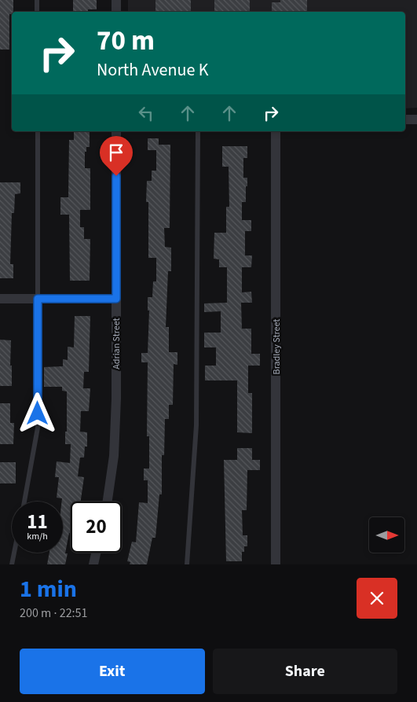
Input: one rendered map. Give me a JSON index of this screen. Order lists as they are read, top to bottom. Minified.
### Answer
{"streets":{"street":["Adrian Street","Bradley Street"]},"north":"right","page":{"turn":["70 m","North Avenue K"],"speed":"11 km/h","limit":"20","heading":["1 min","200 m · 22:51"],"buttons":["Exit","Share"]}}
